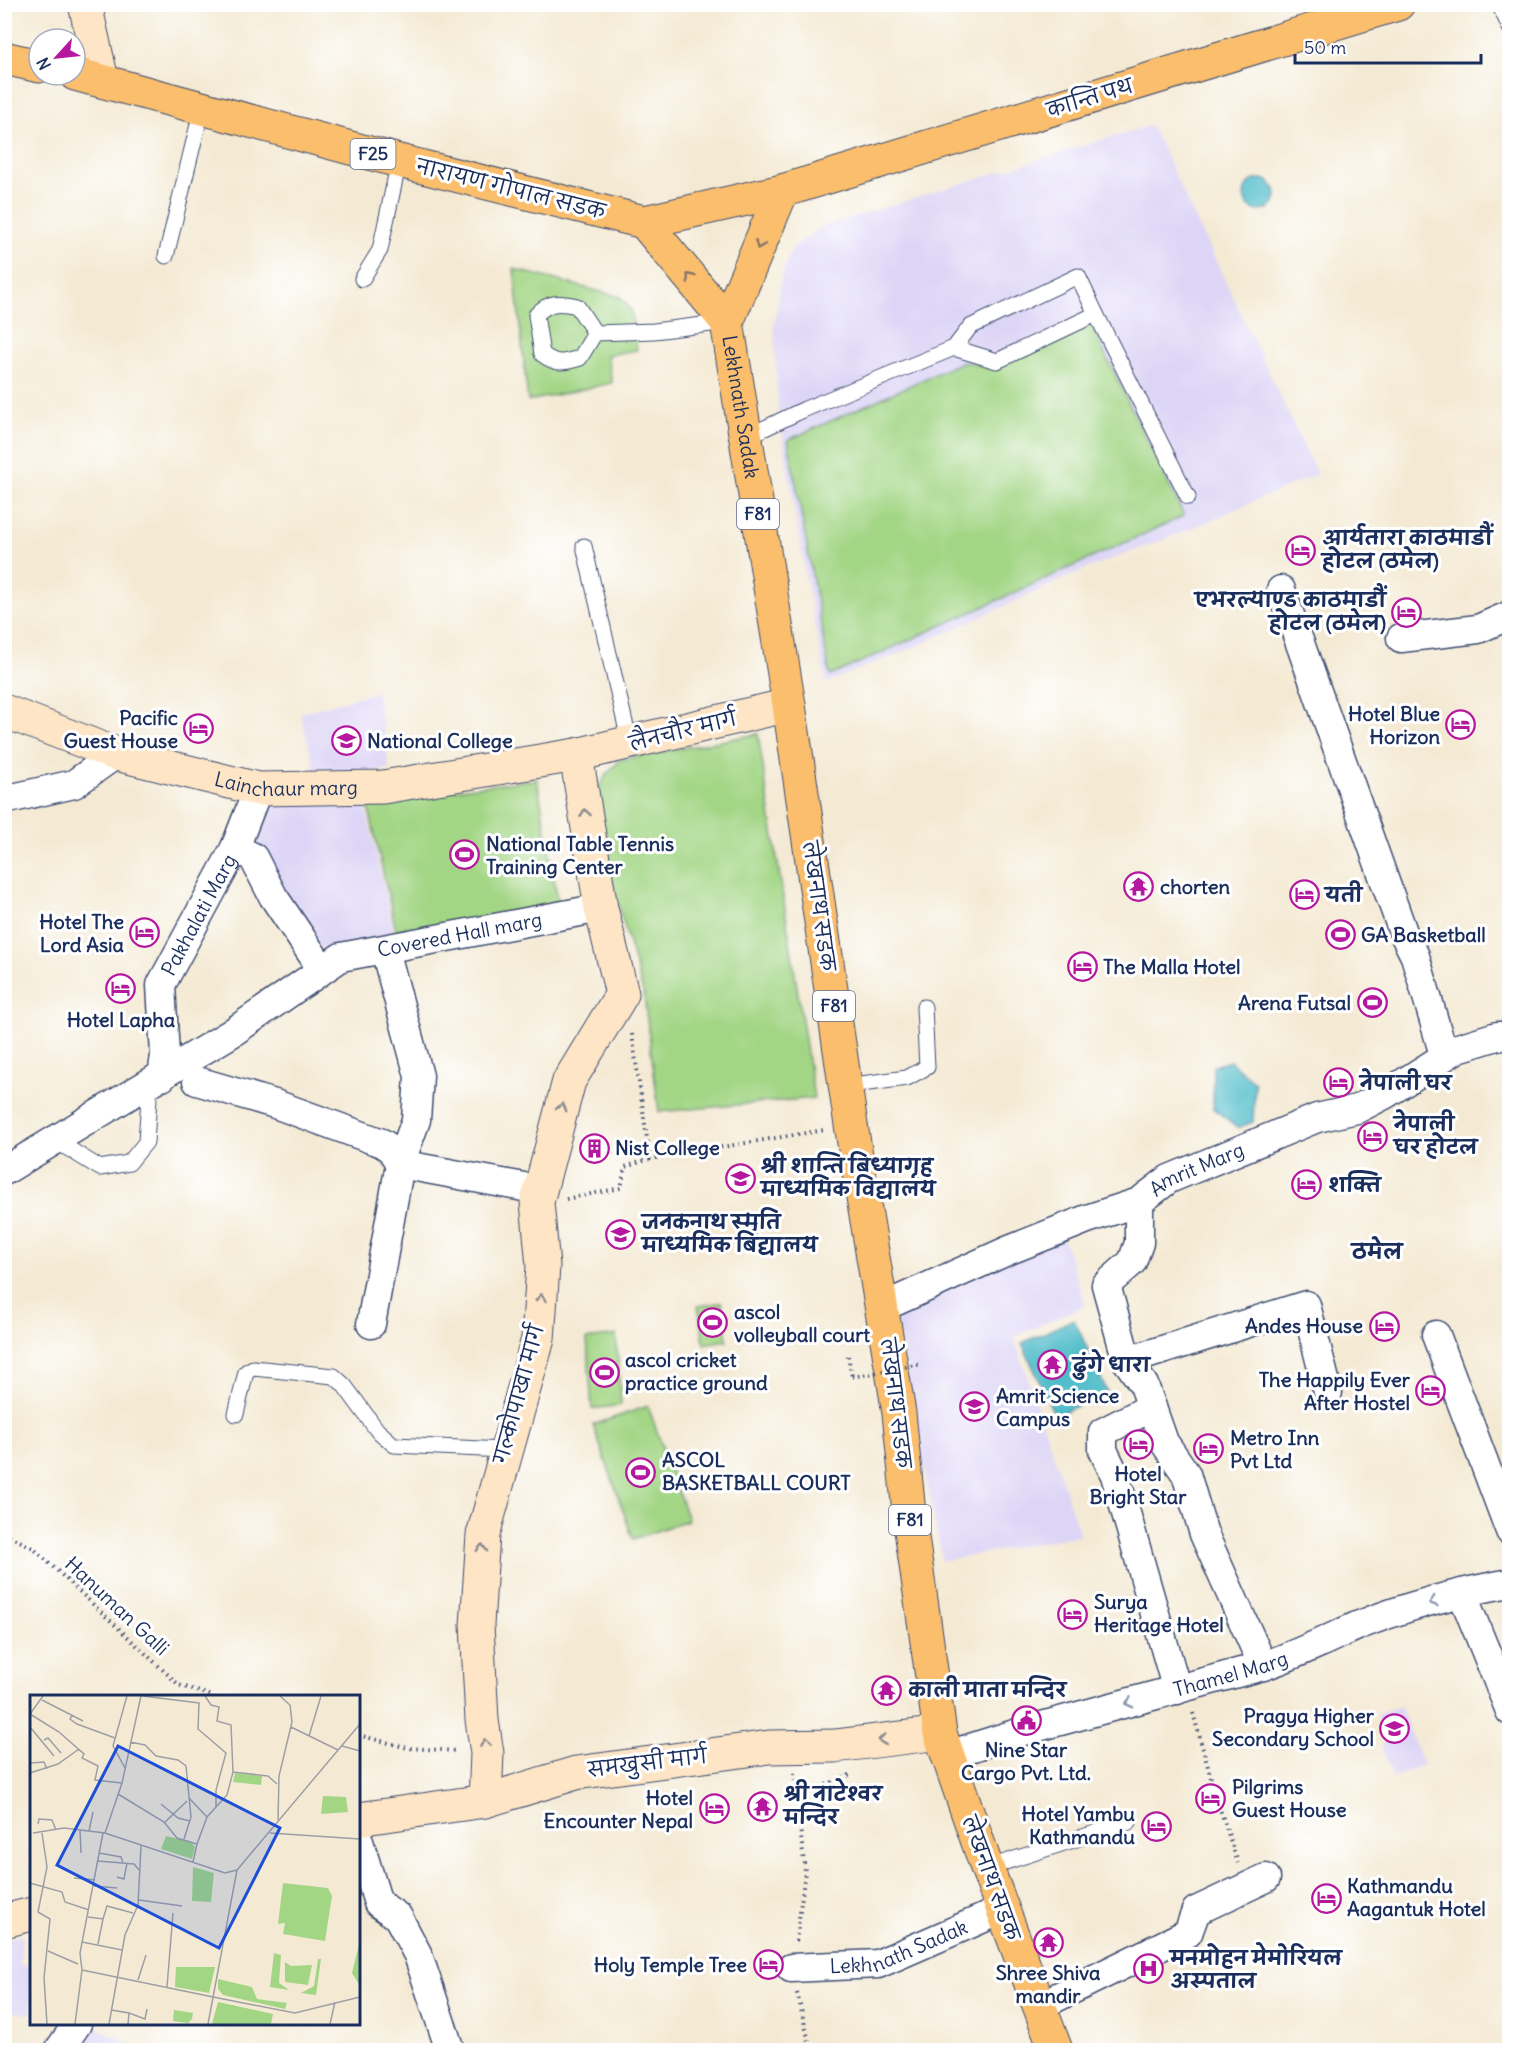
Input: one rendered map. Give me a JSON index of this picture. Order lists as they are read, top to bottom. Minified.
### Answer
{"streets":{"main road":["कान्ति पथ","F25","नारायण गोपाल सडक","Lekhnath Sadak","F81","लैनचौर मार्ग","Lainchaur marg","लेखनाथ सडक","गल्कोपाखा मार्ग","समखुसी मार्ग"],"street":["Pakhalati Marg","Covered Hall marg","Amrit Marg","Thamel Marg"],"path":["Hanuman Galli"]},"crossings":[["कान्ति पथ","नारायण गोपाल सडक"],["नारायण गोपाल सडक","F81"],["Lekhnath Sadak","F81"],["Lekhnath Sadak","लैनचौर मार्ग"],["Lekhnath Sadak","लेखनाथ सडक"],["लैनचौर मार्ग","Lainchaur marg"],["लैनचौर मार्ग","लेखनाथ सडक"],["Lainchaur marg","Pakhalati Marg"],["लेखनाथ सडक","Amrit Marg"],["लेखनाथ सडक","Thamel Marg"],["लेखनाथ सडक","समखुसी मार्ग"],["Pakhalati Marg","Covered Hall marg"],["गल्कोपाखा मार्ग","समखुसी मार्ग"],["Thamel Marg","समखुसी मार्ग"]],"one_way":["गल्कोपाखा मार्ग","समखुसी मार्ग"],"districts":["ठमेल"],"places":{"hotel":["आर्यतारा काठमाडौं होटल (ठमेल)","एभरल्याण्ड काठमाडौं होटल (ठमेल)","Hotel Blue Horizon","Pacific Guest House","यती","Hotel The Lord Asia","The Malla Hotel","Hotel Lapha","नेपाली घर","नेपाली घर होटल","शक्ति","Andes House","The Happily Ever After Hostel","Hotel Bright Star","Metro Inn Pvt Ltd","Surya Heritage Hotel","Pilgrims Guest House","Hotel Encounter Nepal","Hotel Yambu Kathmandu","Kathmandu Aagantuk Hotel","Holy Temple Tree"],"school or university":["National College","श्री शान्ति बिध्यागृह माध्यमिक विद्यालय","जनकनाथ स्मृति माध्यमिक बिद्यालय","Amrit Science Campus","Pragya Higher Secondary School"],"sports":["National Table Tennis Training Center","GA Basketball","Arena Futsal","ascol volleyball court","ascol cricket practice ground","ASCOL BASKETBALL COURT"],"temple":["chorten","ढुंगे धारा","काली माता मन्दिर","श्री नाटेश्वर मन्दिर","Shree Shiva mandir"],"building":["Nist College"],"public building":["Nine Star Cargo Pvt. Ltd."],"hospital":["मनमोहन मेमोरियल अस्पताल"]},"scale_bar":"50 m","north":"bottom left"}
